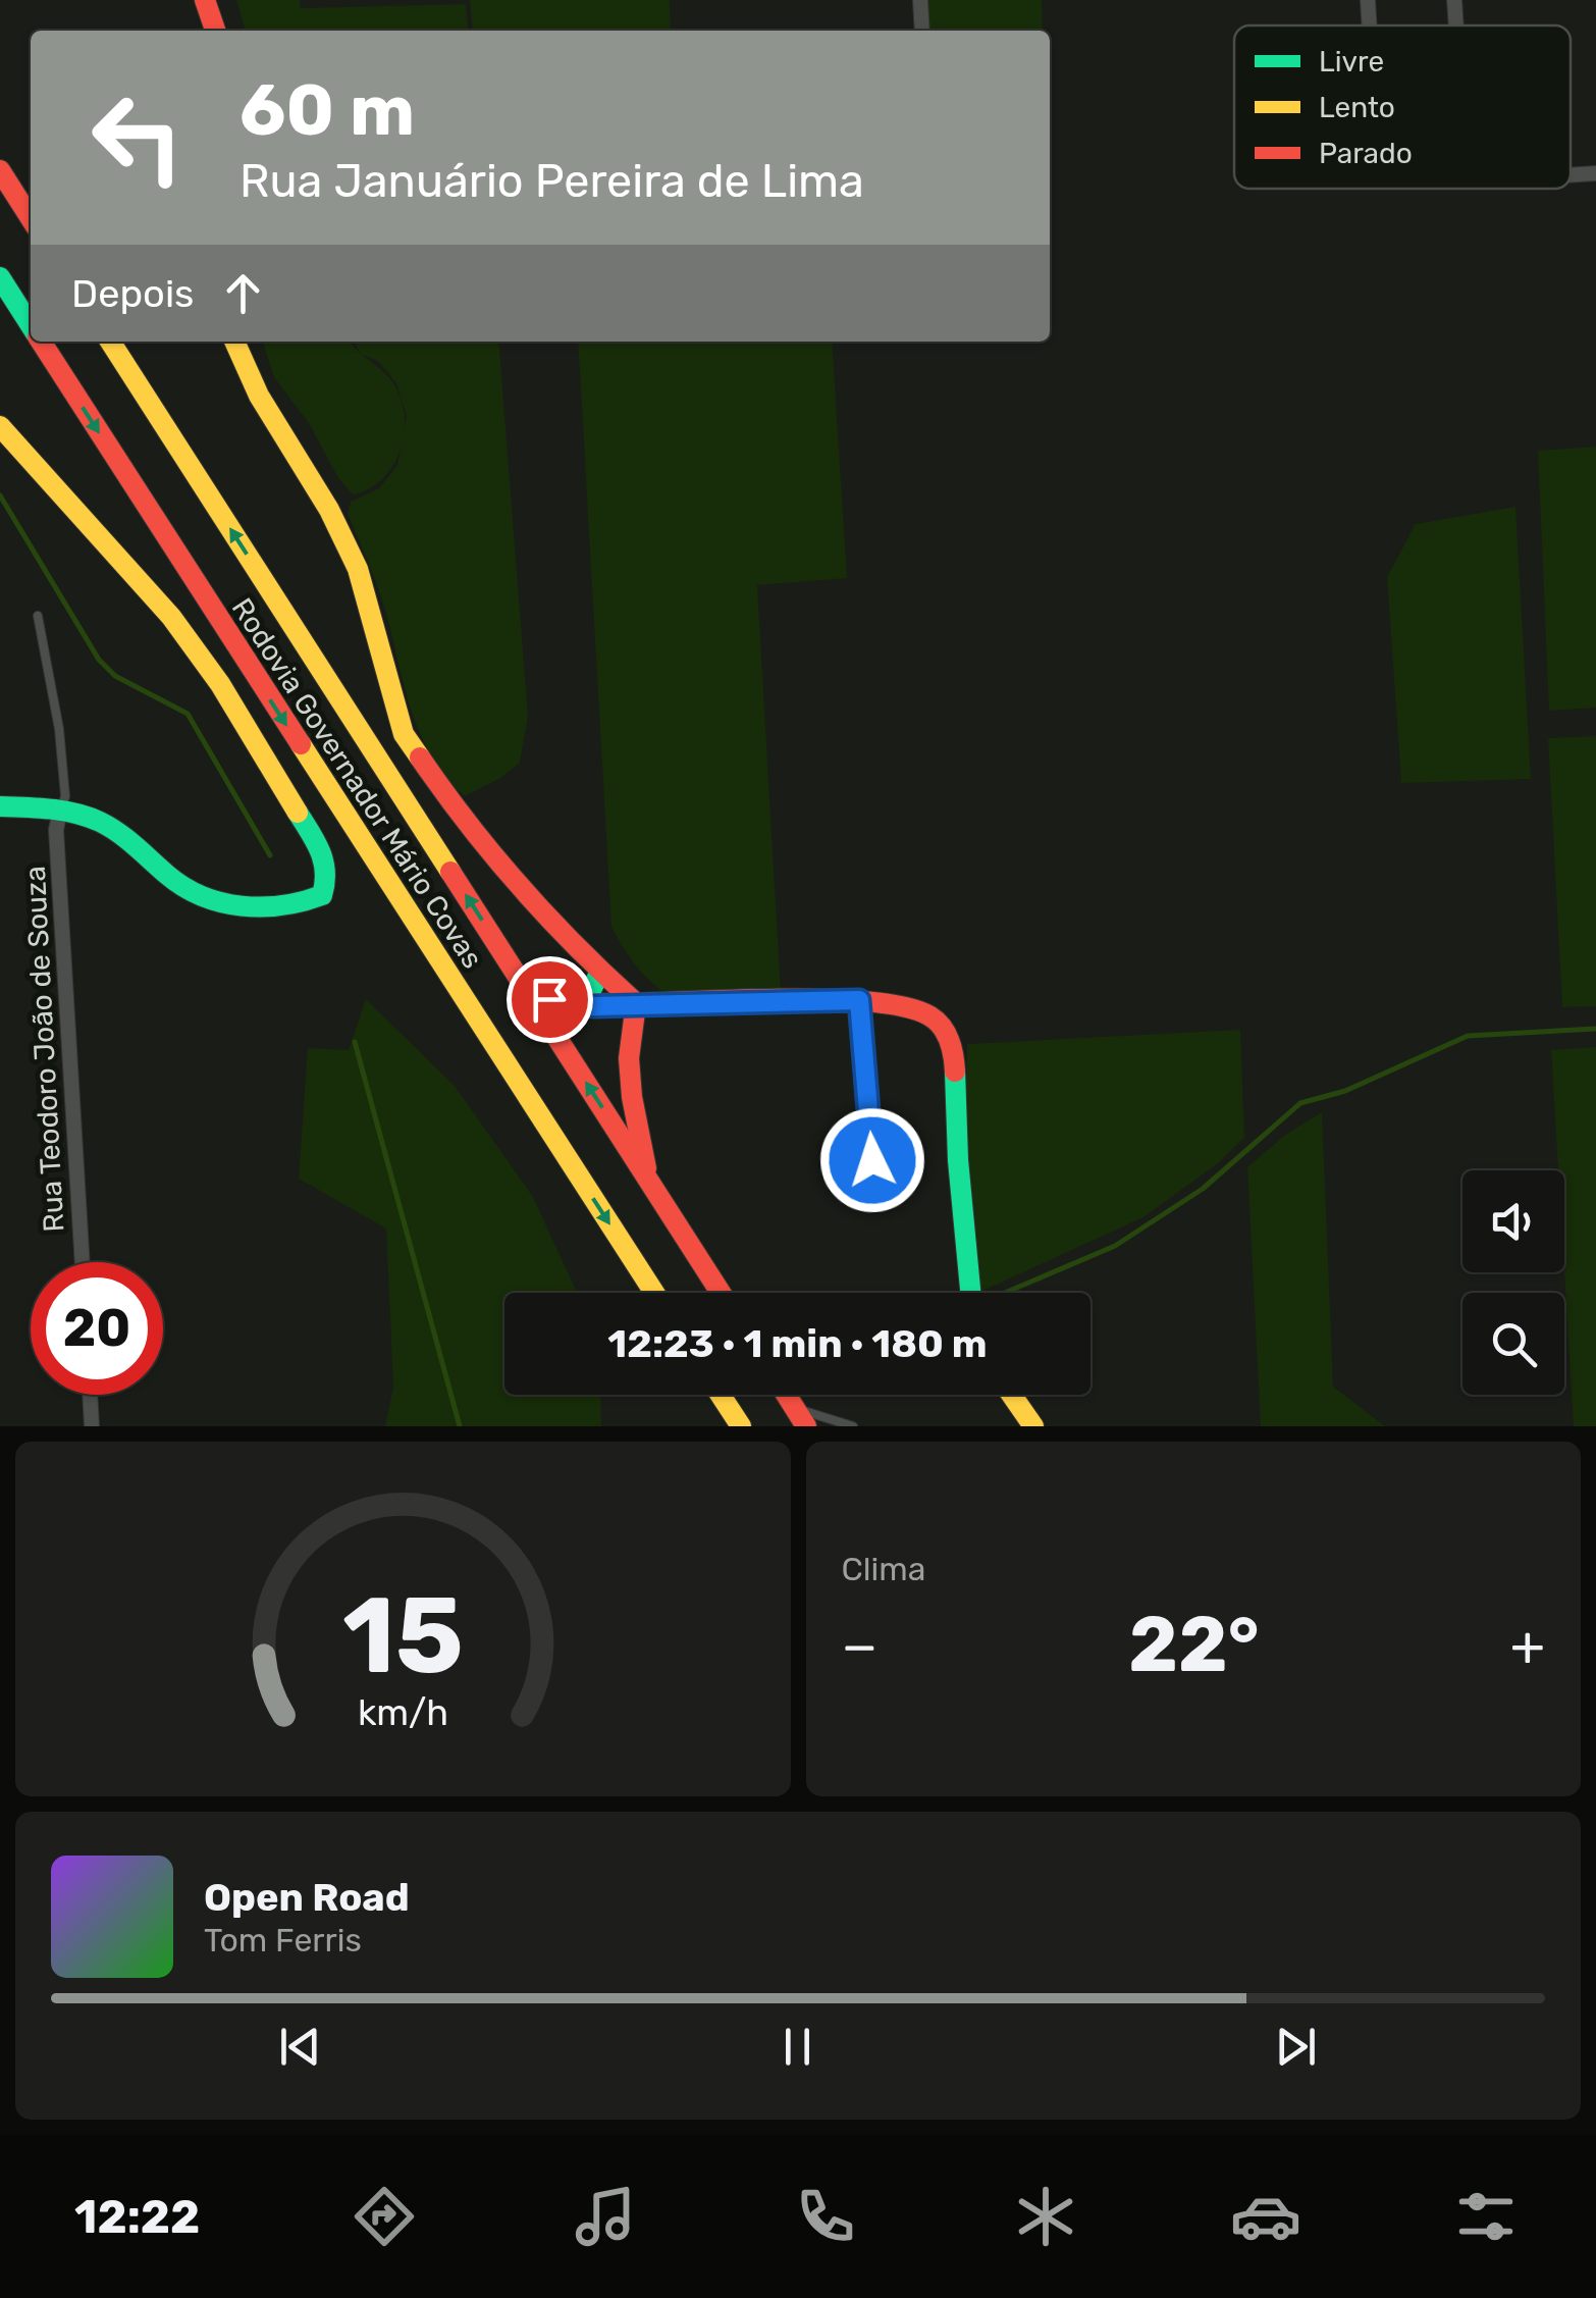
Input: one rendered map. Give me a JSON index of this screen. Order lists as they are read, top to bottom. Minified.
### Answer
{"streets":{"main road":["Rodovia Governador Mário Covas"],"street":["Rua Teodoro João de Souza"]},"legend":["Livre","Lento","Parado"],"page":{"turn":["60 m","Rua Januário Pereira de Lima"],"then":"Depois","limit":"20","trip":"12:23 · 1 min · 180 m","tile":"Clima","heat":["−","22°","+"],"song":["Open Road","Tom Ferris"],"tabs":"12:22","gauge":["15","km/h"]}}
